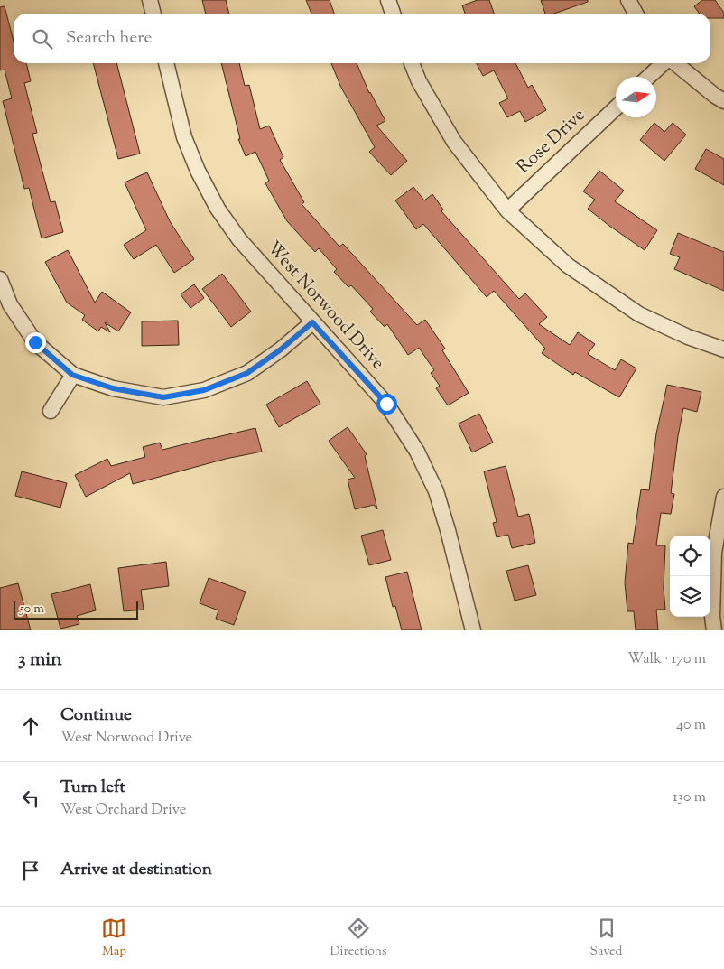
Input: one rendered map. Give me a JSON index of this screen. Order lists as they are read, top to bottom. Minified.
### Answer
{"streets":{"street":["Rose Drive","West Norwood Drive"]},"scale_bar":"50 m","north":"right","page":{"search":"Search here","scale":"50 m","heading":["3 min","Walk · 170 m"],"list":[["Continue","West Norwood Drive","40 m"],["Turn left","West Orchard Drive","130 m"],"Arrive at destination"],"nav":["Map","Directions","Saved"]}}
